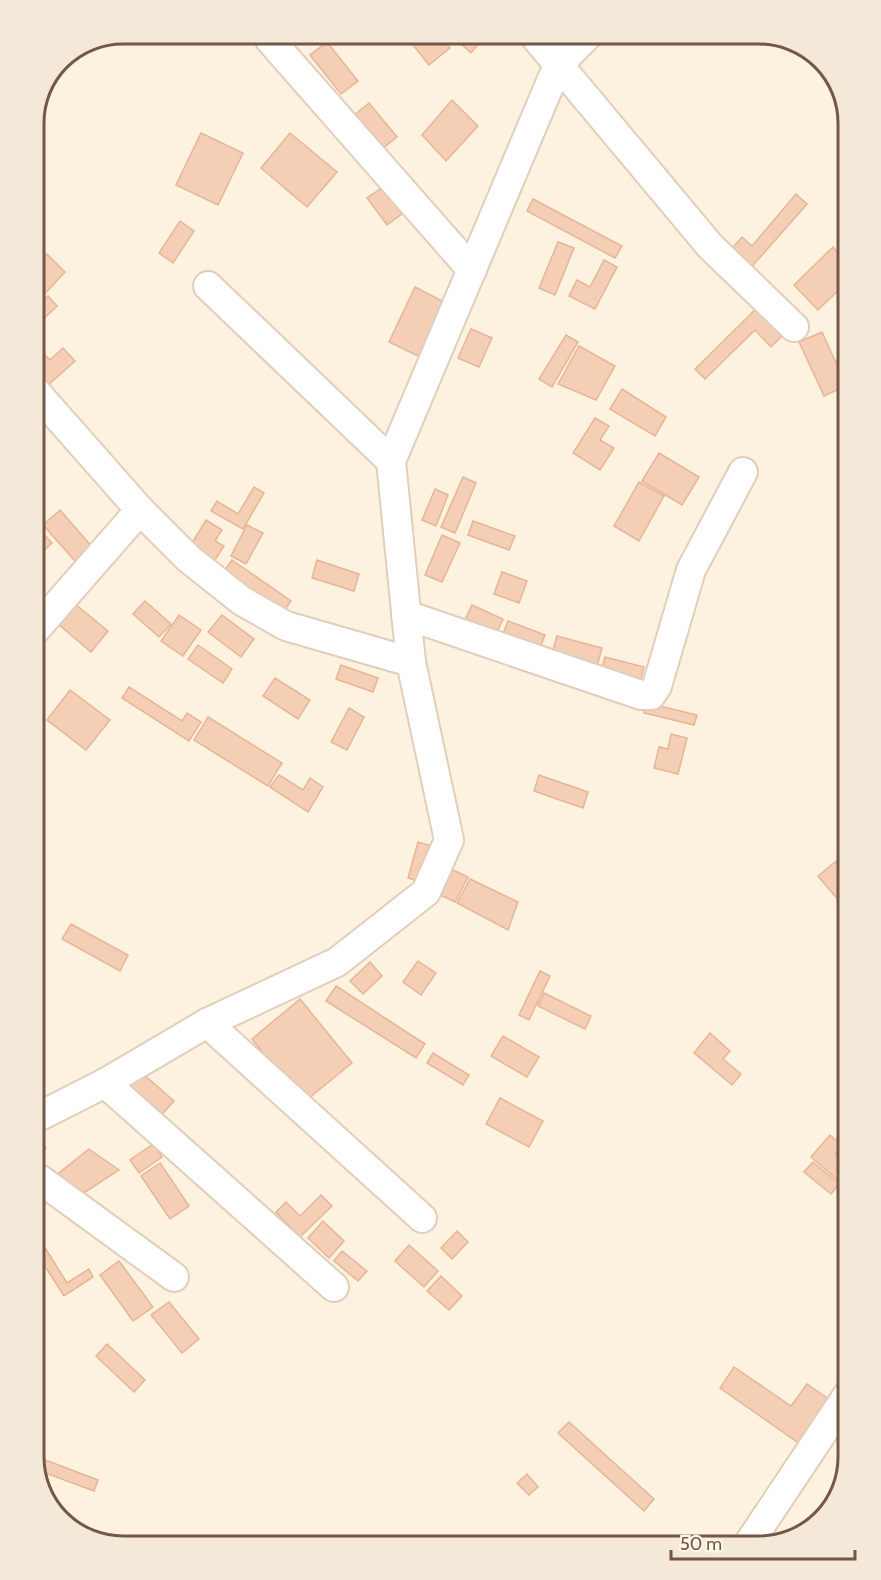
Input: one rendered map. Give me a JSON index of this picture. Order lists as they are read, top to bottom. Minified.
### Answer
{"scale_bar":"50 m"}
